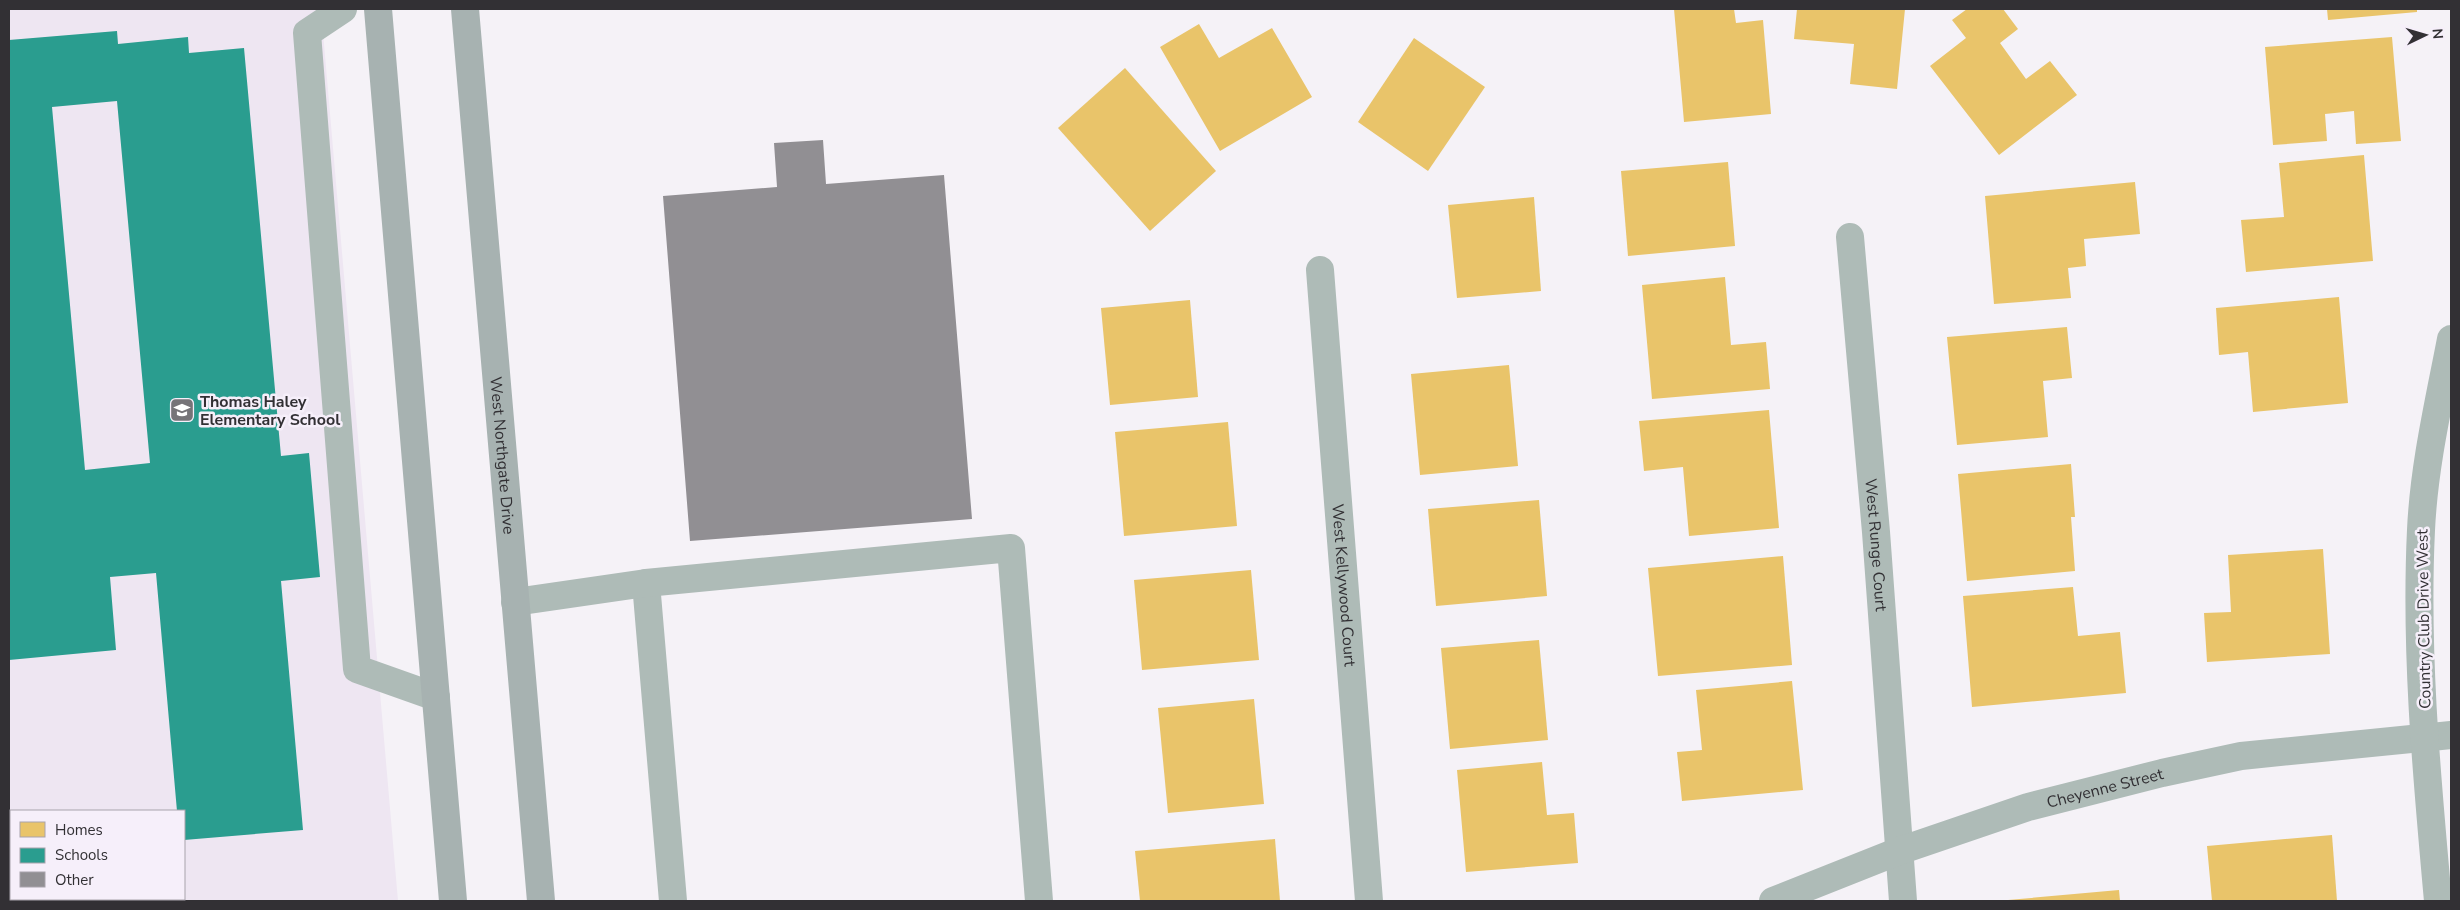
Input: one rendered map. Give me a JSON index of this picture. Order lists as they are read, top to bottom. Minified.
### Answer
{"streets":{"main road":["West Northgate Drive"],"street":["West Runge Court","West Kellywood Court","Country Club Drive West","Cheyenne Street"]},"crossings":[["West Runge Court","Cheyenne Street"],["Country Club Drive West","Cheyenne Street"]],"places":{"school or university":["Thomas Haley Elementary School"]},"legend":["Homes","Schools","Other"],"north":"right"}
